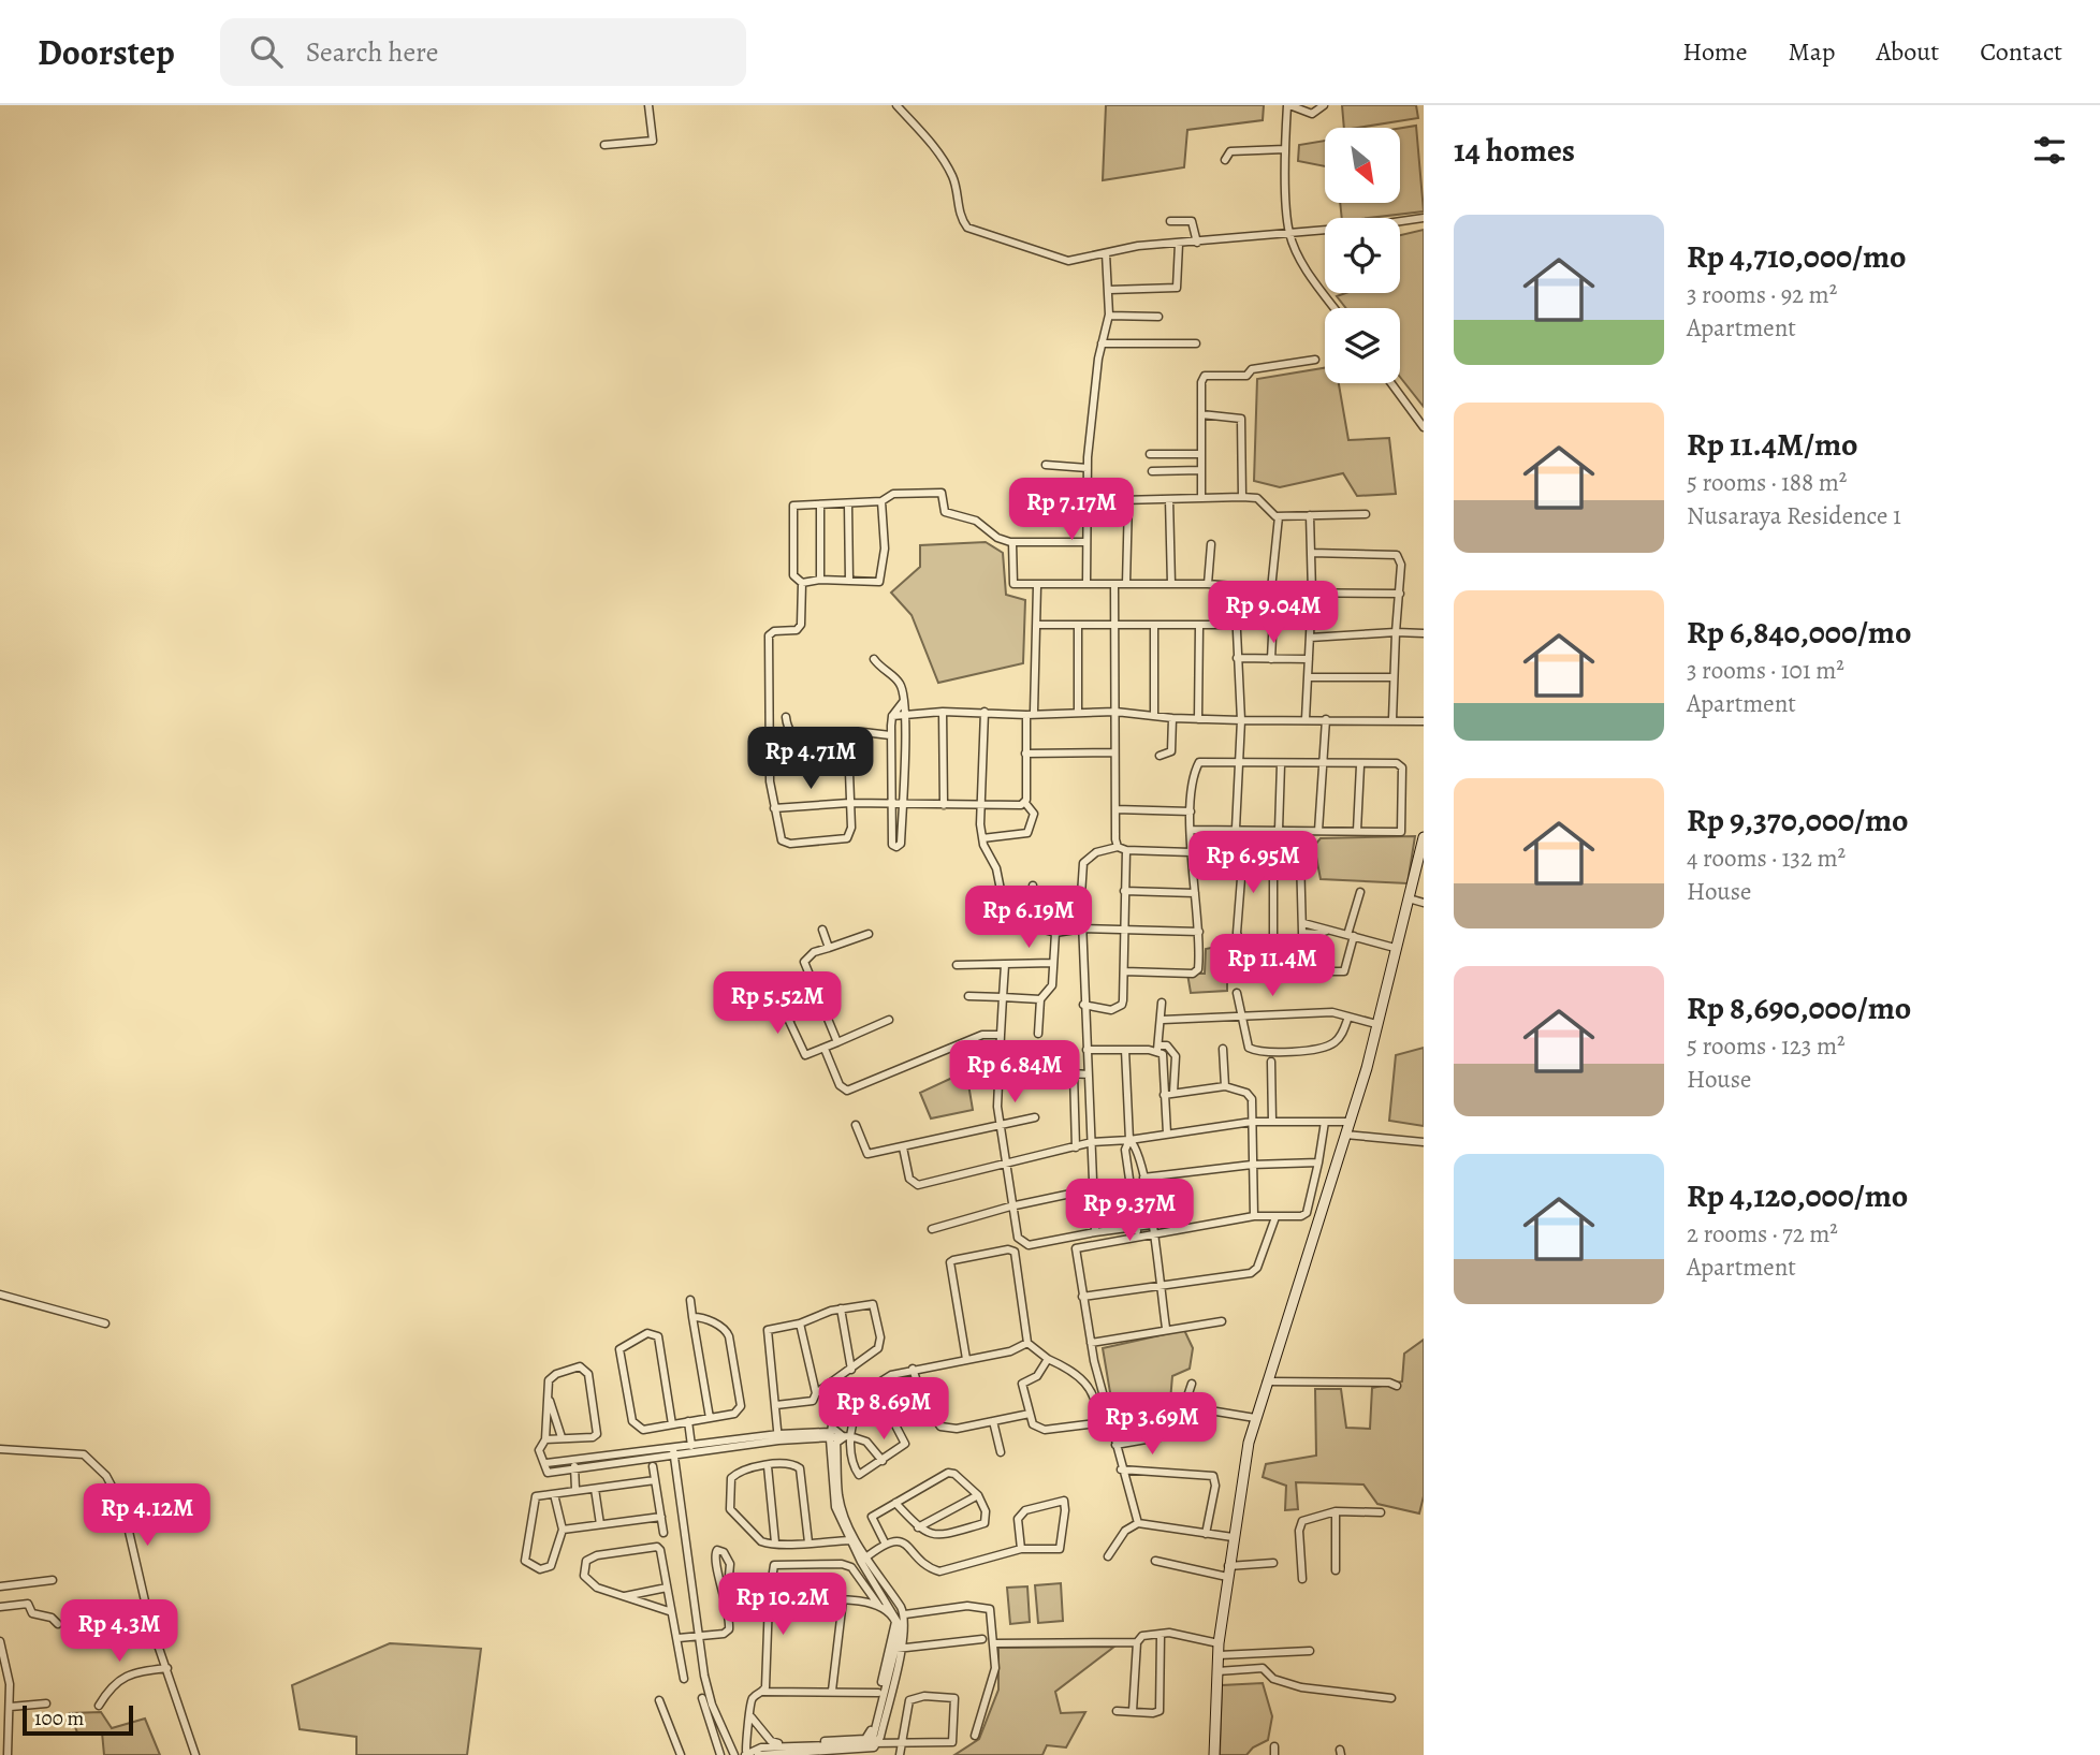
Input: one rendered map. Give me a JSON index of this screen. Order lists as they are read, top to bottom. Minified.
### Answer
{"scale_bar":"100 m","north":"bottom right","page":{"header":"Doorstep","search":"Search here","nav":["Home","Map","About","Contact"],"heading":"14 homes","list":[{"name":"Rp 4,710,000/mo","note":"3 rooms · 92 m² · Apartment"},{"name":"Rp 11.4M/mo","note":"5 rooms · 188 m² · Nusaraya Residence 1"},{"name":"Rp 6,840,000/mo","note":"3 rooms · 101 m² · Apartment"},{"name":"Rp 9,370,000/mo","note":"4 rooms · 132 m² · House"},{"name":"Rp 8,690,000/mo","note":"5 rooms · 123 m² · House"},{"name":"Rp 4,120,000/mo","note":"2 rooms · 72 m² · Apartment"}],"price":["Rp 7.17M","Rp 9.04M","Rp 4.71M","Rp 6.95M","Rp 6.19M","Rp 11.4M","Rp 5.52M","Rp 6.84M","Rp 9.37M","Rp 8.69M","Rp 3.69M","Rp 4.12M","Rp 10.2M","Rp 4.3M"],"scale":"100 m"}}
